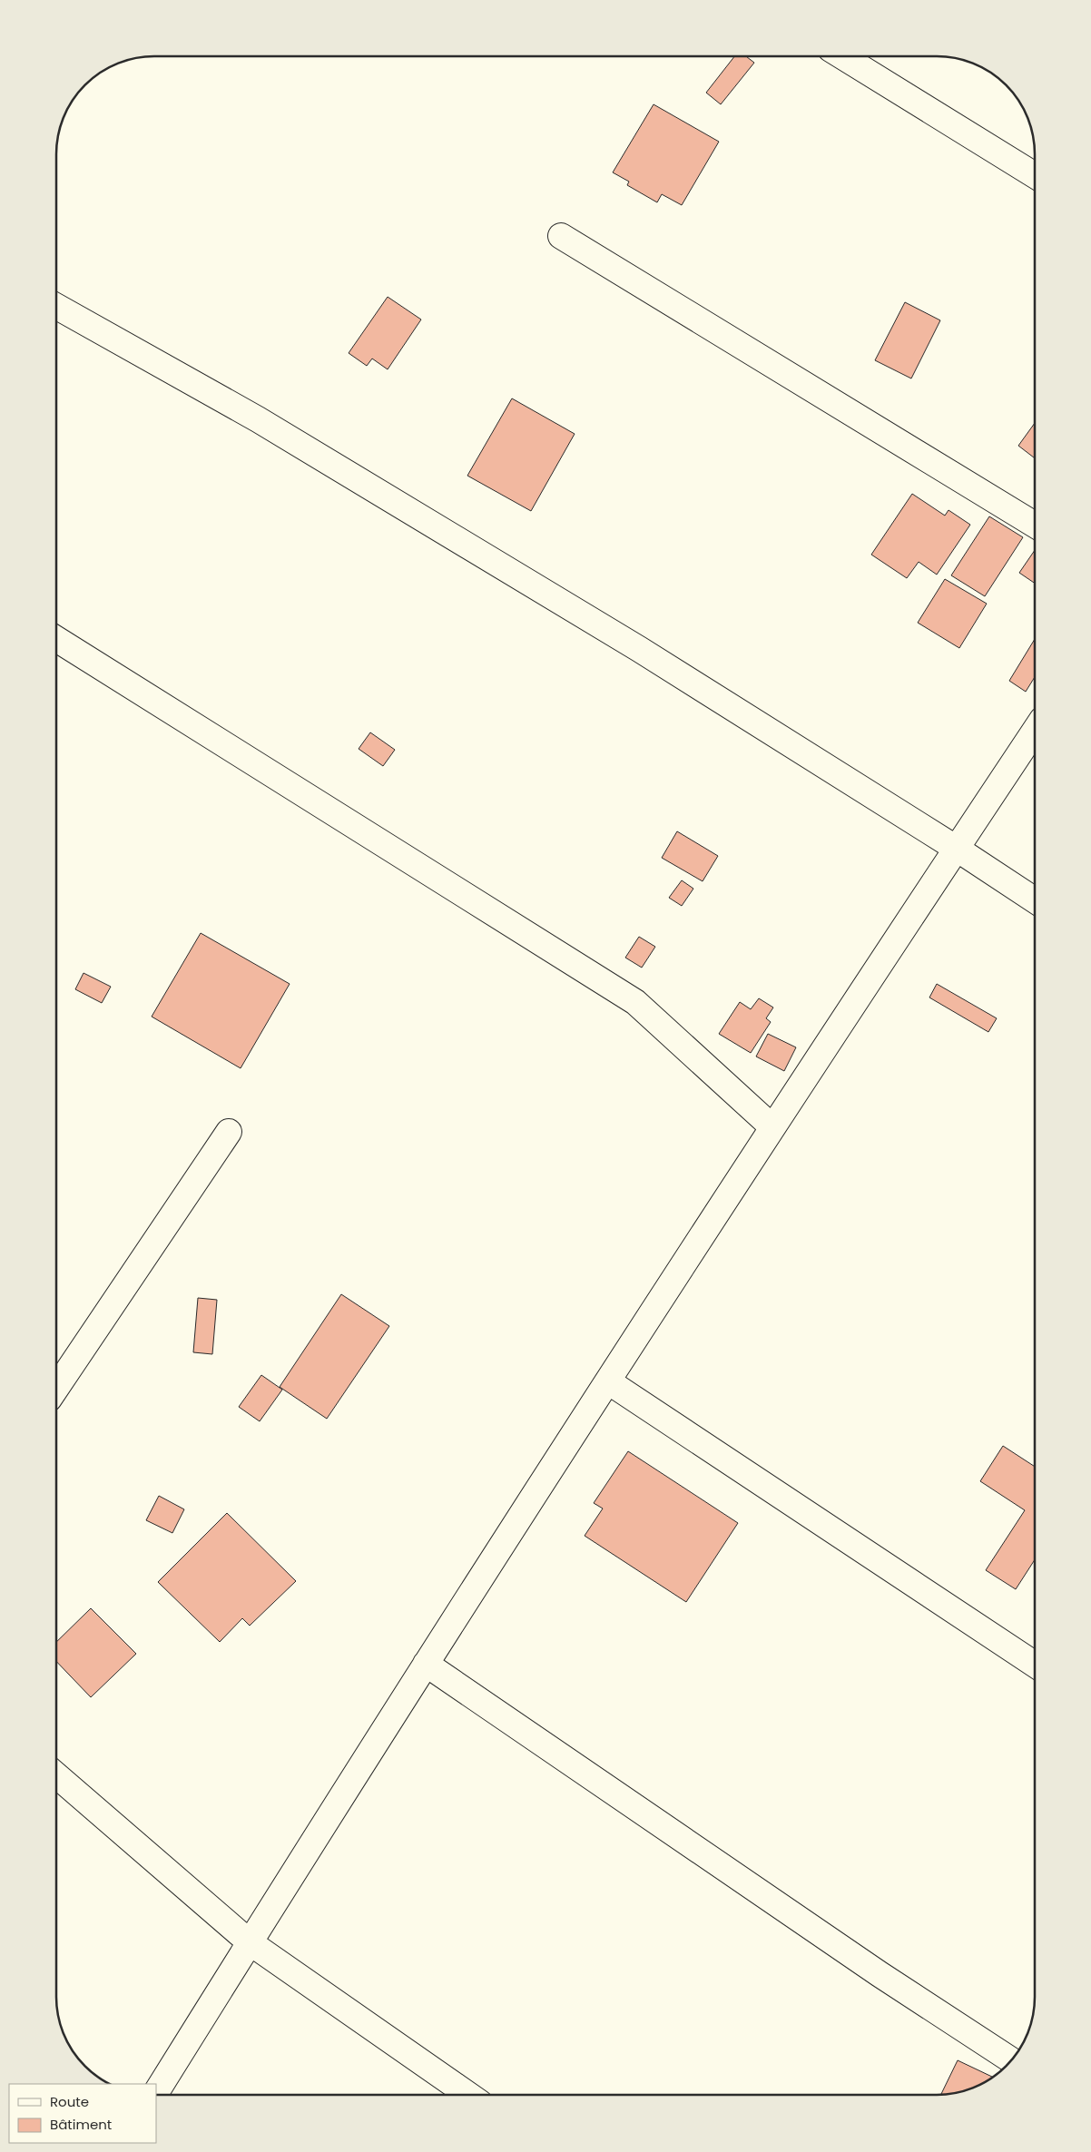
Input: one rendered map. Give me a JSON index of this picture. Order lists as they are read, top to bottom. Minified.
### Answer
{"legend":["Route","Bâtiment"]}
